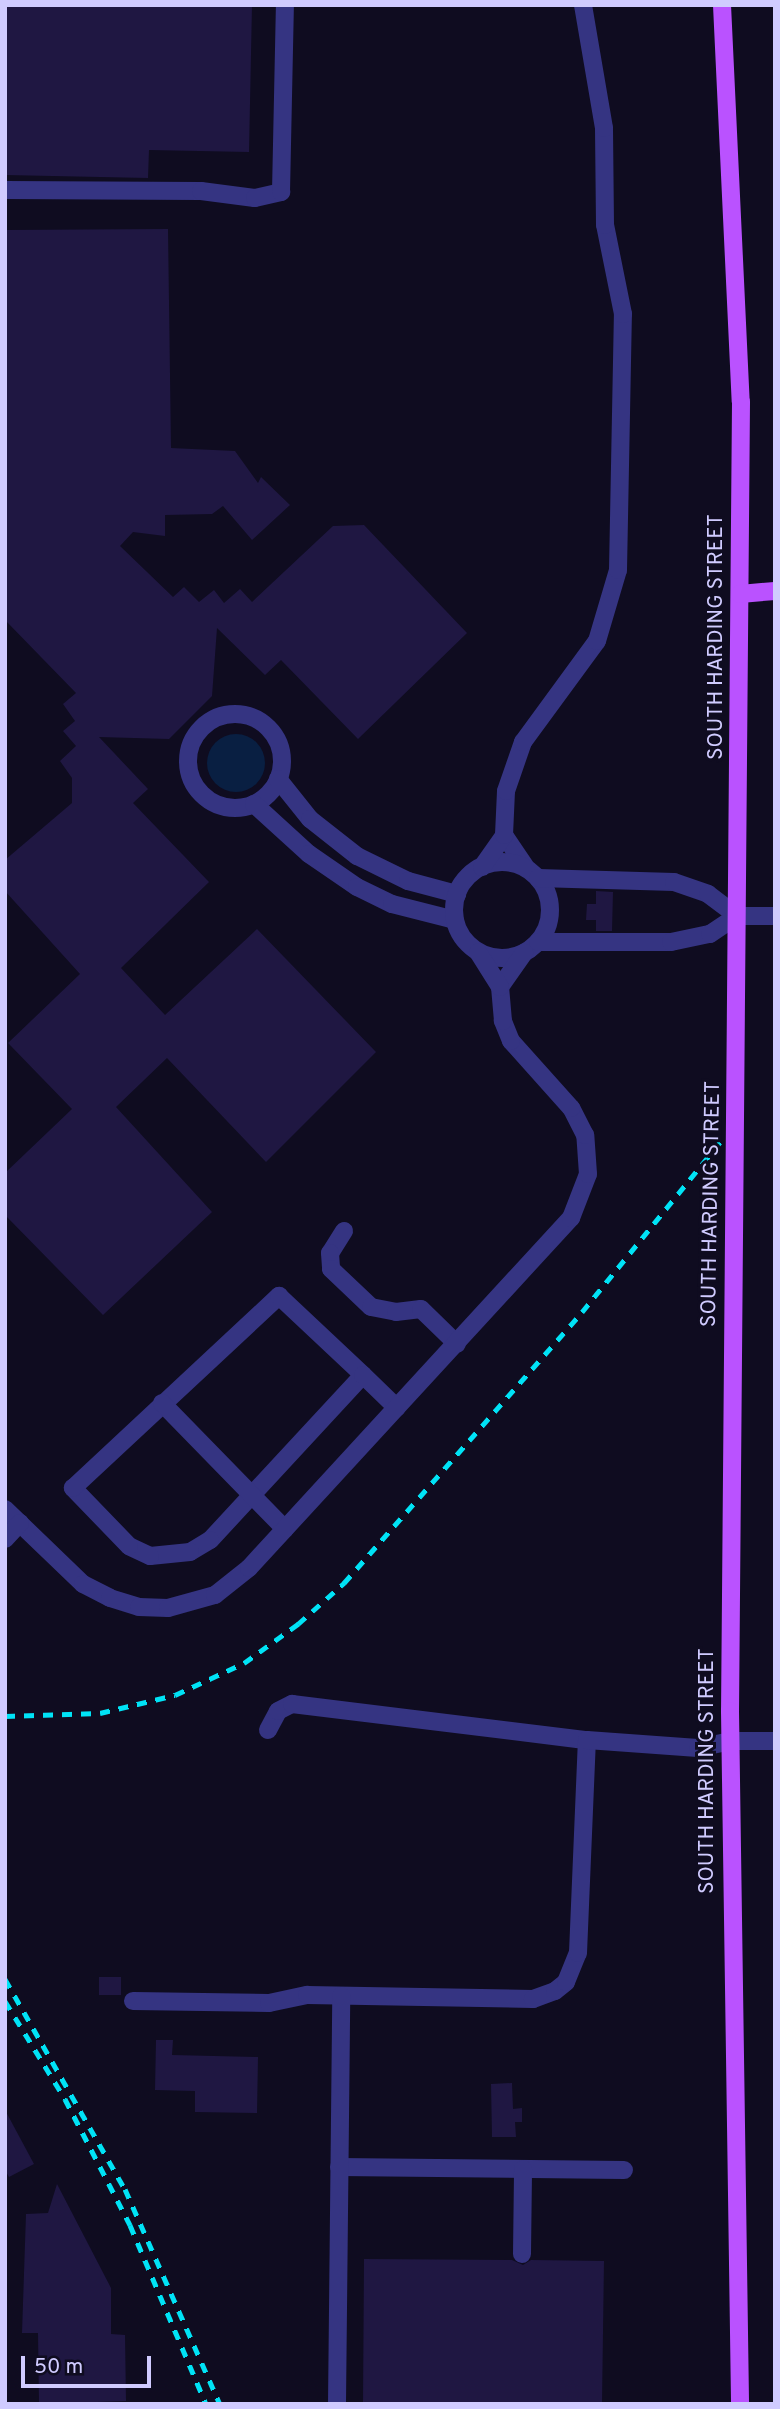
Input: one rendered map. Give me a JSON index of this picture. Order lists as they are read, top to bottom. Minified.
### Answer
{"streets":{"main road":["SOUTH HARDING STREET"]},"scale_bar":"50 m"}
